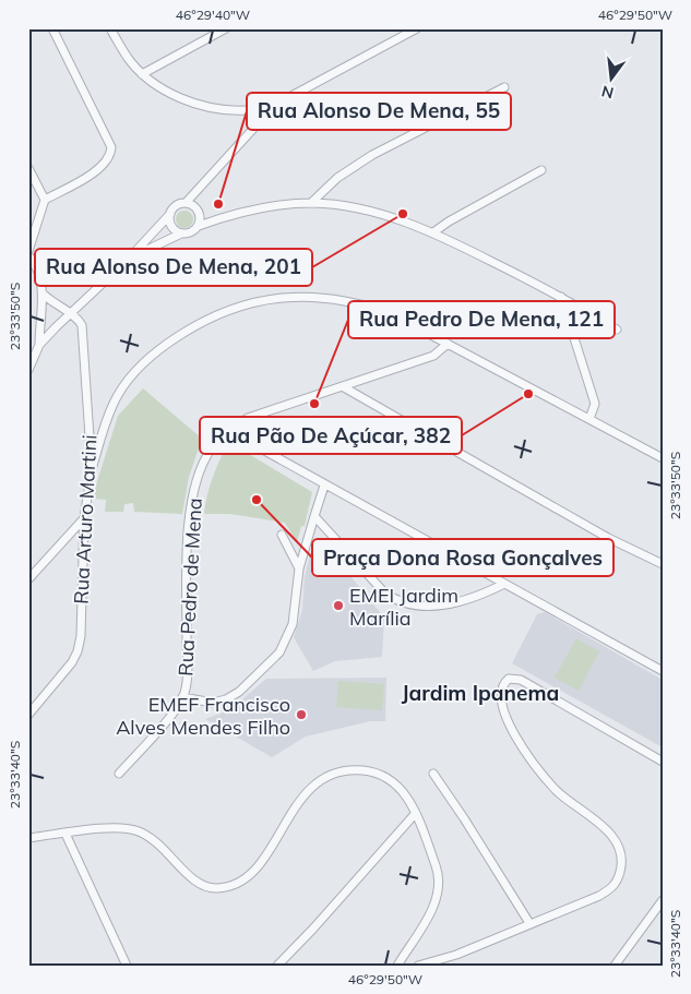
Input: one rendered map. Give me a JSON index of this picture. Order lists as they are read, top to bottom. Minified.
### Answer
{"streets":{"street":["Rua Arturo Martini","Rua Pedro de Mena"]},"districts":["Jardim Ipanema"],"places":["Rua Alonso De Mena, 55","Rua Alonso De Mena, 201","Rua Pão De Açúcar, 382","Rua Pedro De Mena, 121","Praça Dona Rosa Gonçalves","EMEI Jardim Marília","EMEF Francisco Alves Mendes Filho"],"north":"bottom","coordinates":["46°29'40\"W","46°29'50\"W","23°33'50\"S","23°33'40\"S"]}
